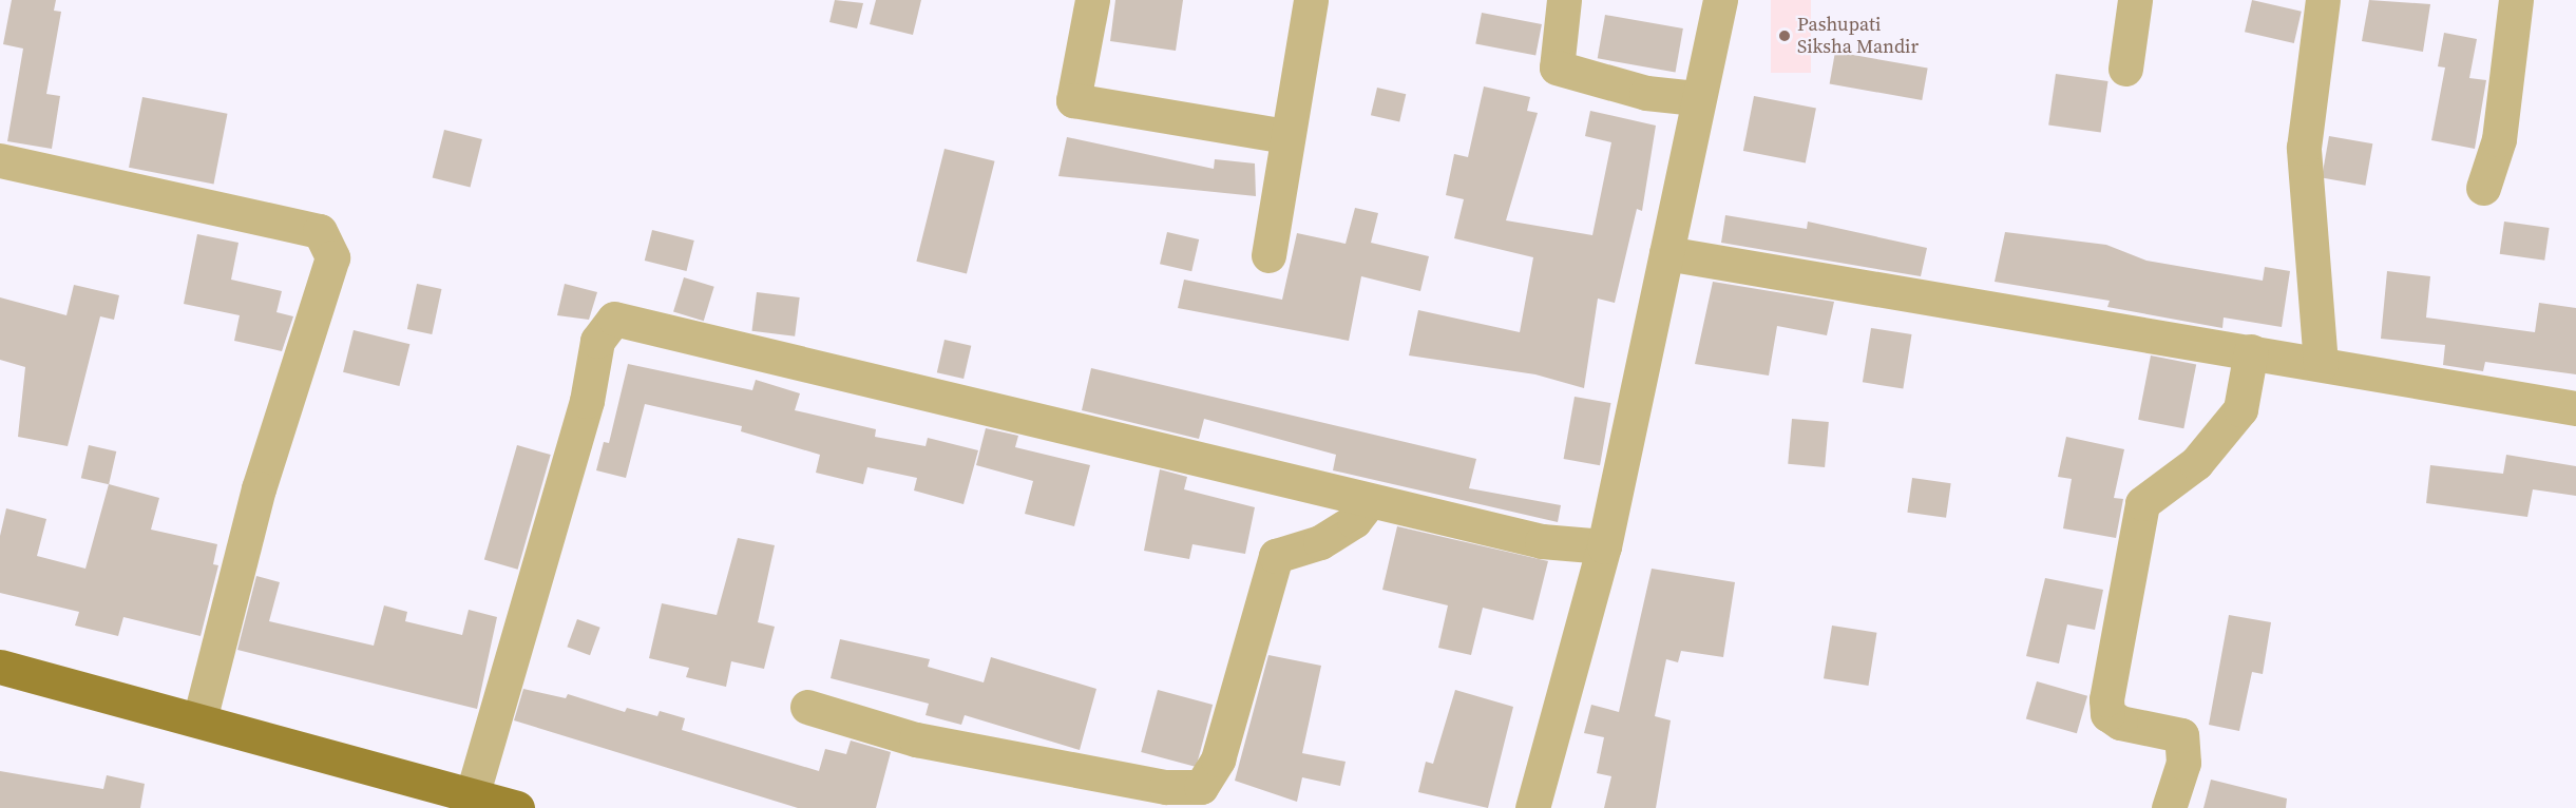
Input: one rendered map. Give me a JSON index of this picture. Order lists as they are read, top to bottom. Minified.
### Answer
{"places":["Pashupati Siksha Mandir"]}
